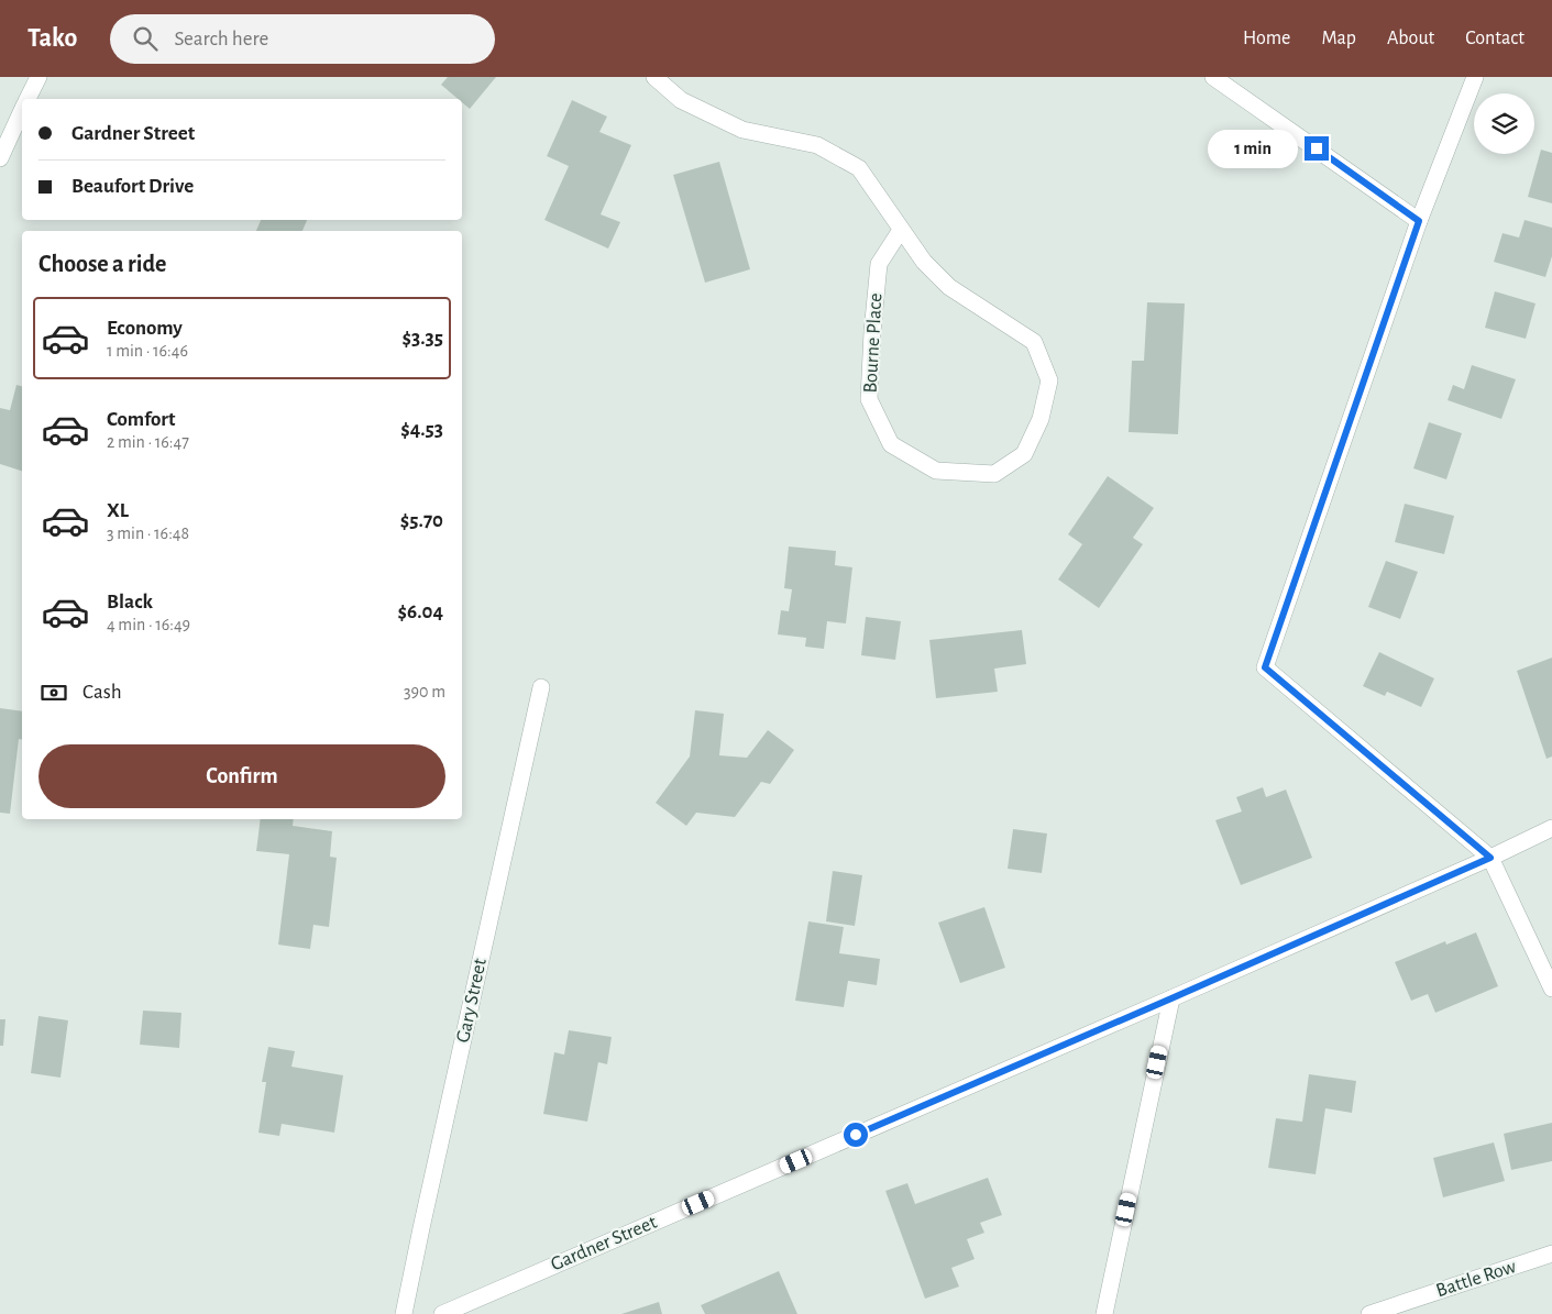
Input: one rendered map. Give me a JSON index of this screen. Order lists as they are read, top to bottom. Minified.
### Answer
{"streets":{"street":["Bourne Place","Gary Street","Gardner Street","Battle Row"]},"page":{"header":"Tako","search":"Search here","nav":["Home","Map","About","Contact"],"banner":["Gardner Street","Beaufort Drive"],"bubble":"1 min","heading":"Choose a ride","list":[{"name":"Economy","note":"1 min · 16:46","value":"$3.35"},{"name":"Comfort","note":"2 min · 16:47","value":"$4.53"},{"name":"XL","note":"3 min · 16:48","value":"$5.70"},{"name":"Black","note":"4 min · 16:49","value":"$6.04"}],"pay":["Cash","390 m"],"buttons":"Confirm"}}
